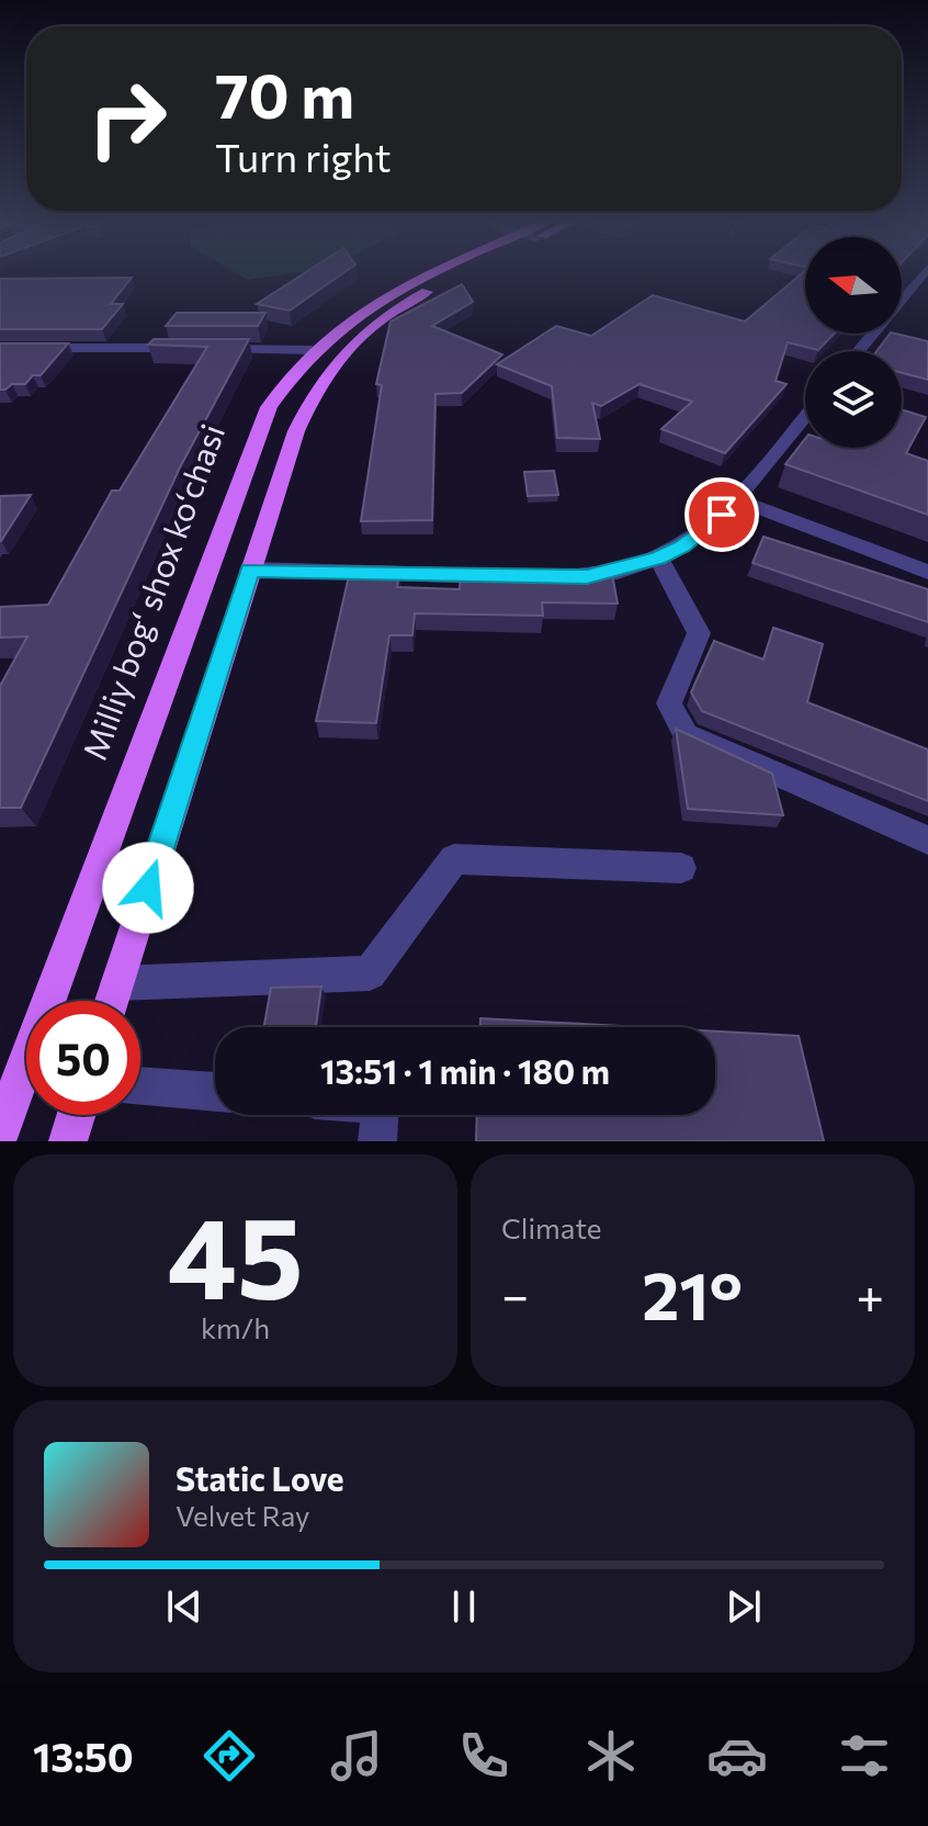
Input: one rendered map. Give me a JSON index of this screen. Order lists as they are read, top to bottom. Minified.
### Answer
{"streets":{"main road":["Milliy bog‘ shox ko‘chasi"]},"north":"left","page":{"turn":["70 m","Turn right"],"limit":"50","trip":"13:51 · 1 min · 180 m","tile":[["45","km/h"],"Climate"],"heat":["−","21°","+"],"song":["Static Love","Velvet Ray"],"tabs":"13:50"}}
